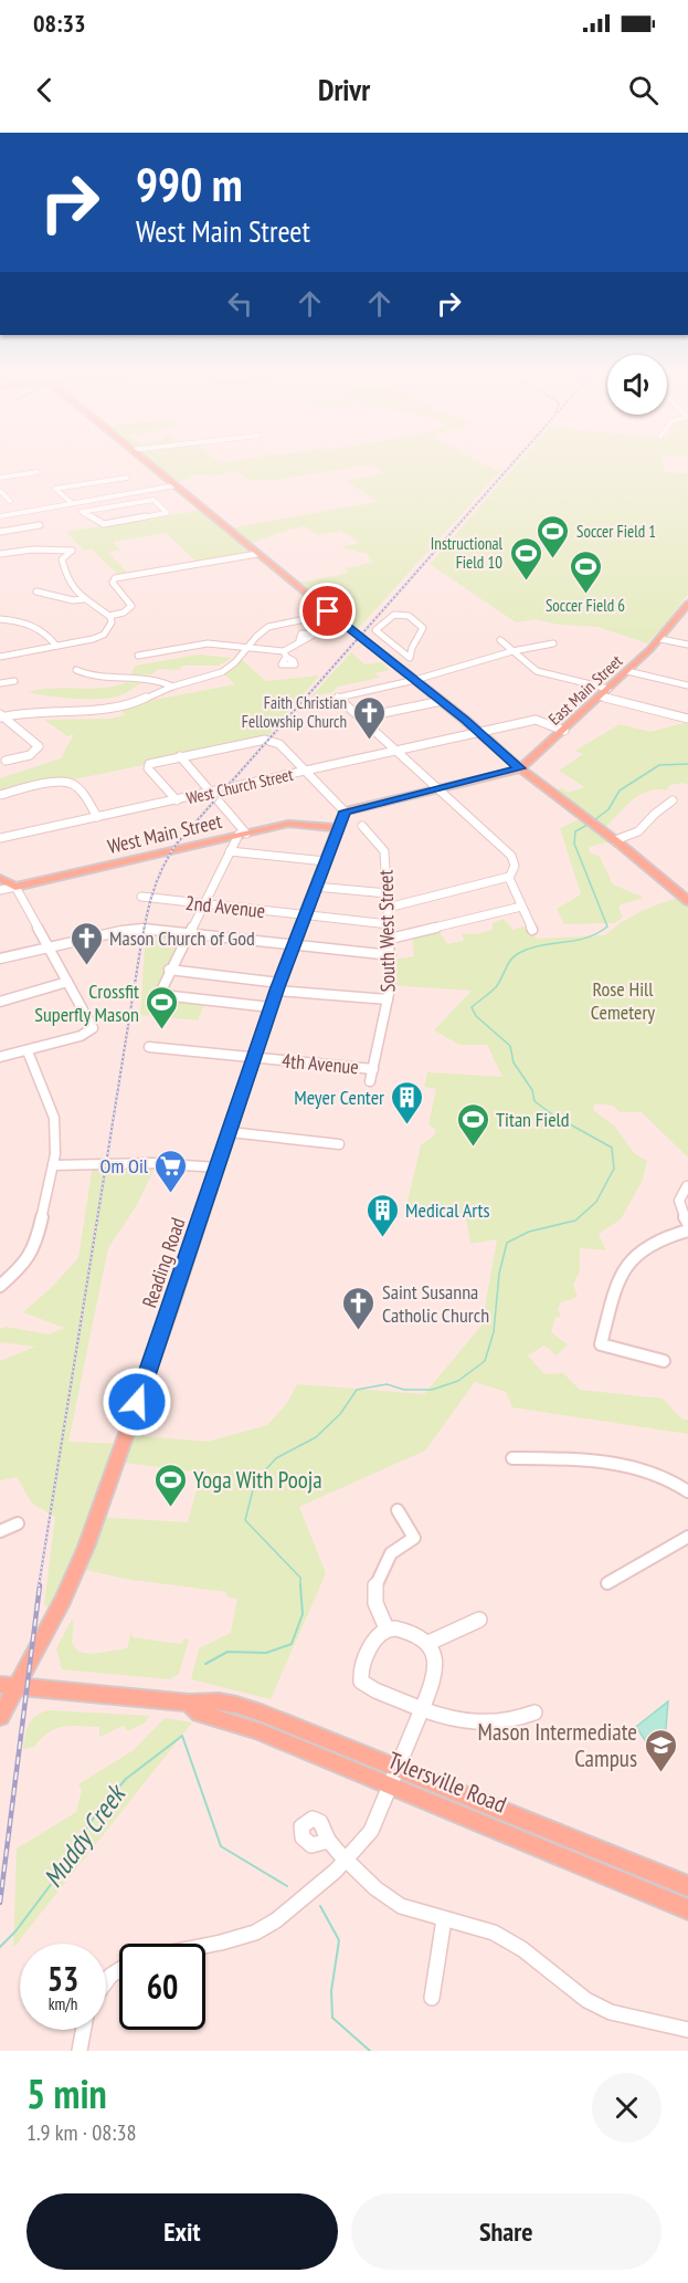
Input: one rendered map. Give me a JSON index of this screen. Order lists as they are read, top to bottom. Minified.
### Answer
{"streets":{"main road":["East Main Street","West Main Street","Reading Road","Tylersville Road"],"street":["West Church Street","2nd Avenue","South West Street","4th Avenue"]},"crossings":[["East Main Street","West Church Street"],["West Main Street","Reading Road"],["2nd Avenue","South West Street"],["2nd Avenue","Reading Road"],["South West Street","4th Avenue"],["4th Avenue","Reading Road"],["Reading Road","Tylersville Road"]],"water":["Muddy Creek"],"parks":["Rose Hill Cemetery"],"places":{"sports":["Soccer Field 1","Instructional Field 10","Soccer Field 6","Crossfit Superfly Mason","Titan Field","Yoga With Pooja"],"church":["Faith Christian Fellowship Church","Mason Church of God","Saint Susanna Catholic Church"],"building":["Meyer Center","Medical Arts"],"supermarket":["Om Oil"],"school or university":["Mason Intermediate Campus"]},"page":{"status":"08:33","header":"Drivr","turn":["990 m","West Main Street"],"speed":"53 km/h","limit":"60","heading":["5 min","1.9 km · 08:38"],"buttons":["Exit","Share"]}}
